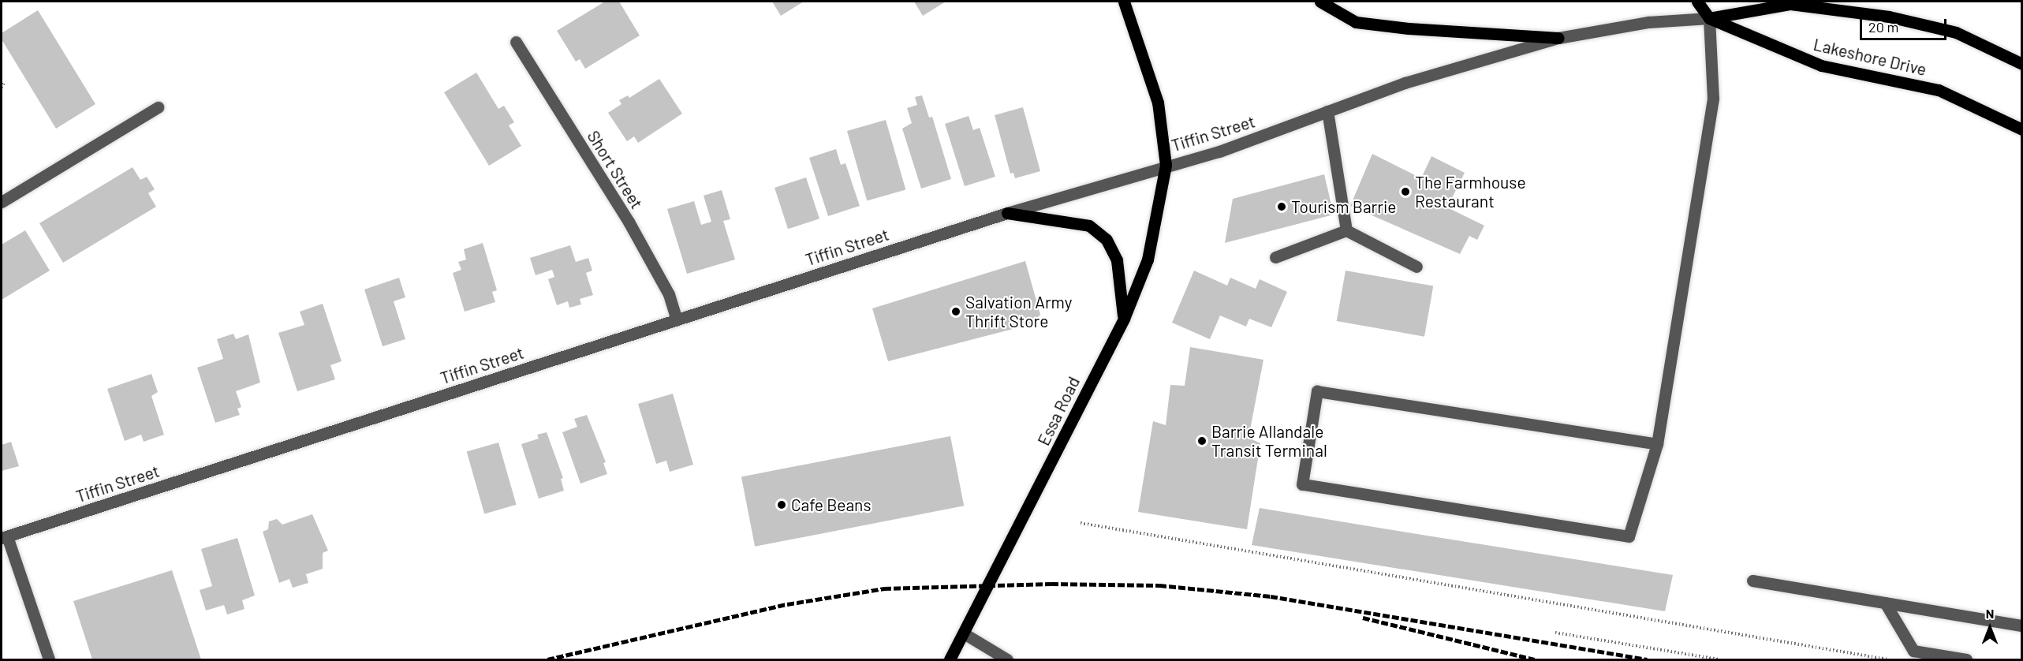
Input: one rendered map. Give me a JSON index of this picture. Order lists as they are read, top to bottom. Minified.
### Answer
{"streets":{"main road":["Lakeshore Drive","Essa Road"],"street":["Tiffin Street","Short Street"]},"crossings":[["Lakeshore Drive","Tiffin Street"],["Tiffin Street","Short Street"],["Tiffin Street","Essa Road"]],"places":["The Farmhouse Restaurant","Tourism Barrie","Salvation Army Thrift Store","Barrie Allandale Transit Terminal","Cafe Beans"],"scale_bar":"20 m","north":"top"}
